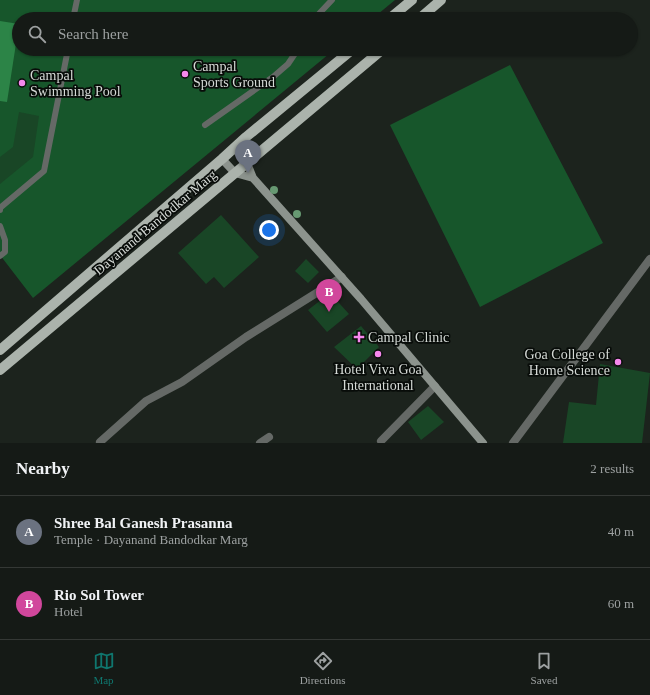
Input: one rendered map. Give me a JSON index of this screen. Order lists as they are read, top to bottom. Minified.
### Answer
{"streets":{"main road":["Dayanand Bandodkar Marg"]},"places":{"other":["Campal Sports Ground","Campal Swimming Pool","Hotel Viva Goa International","Goa College of Home Science"],"health":["Campal Clinic"]},"page":{"search":"Search here","pins":["A","B"],"heading":["Nearby","2 results"],"list":[{"mark":"A","name":"Shree Bal Ganesh Prasanna","note":"Temple · Dayanand Bandodkar Marg","value":"40 m"},{"mark":"B","name":"Rio Sol Tower","note":"Hotel","value":"60 m"}],"nav":["Map","Directions","Saved"]}}
